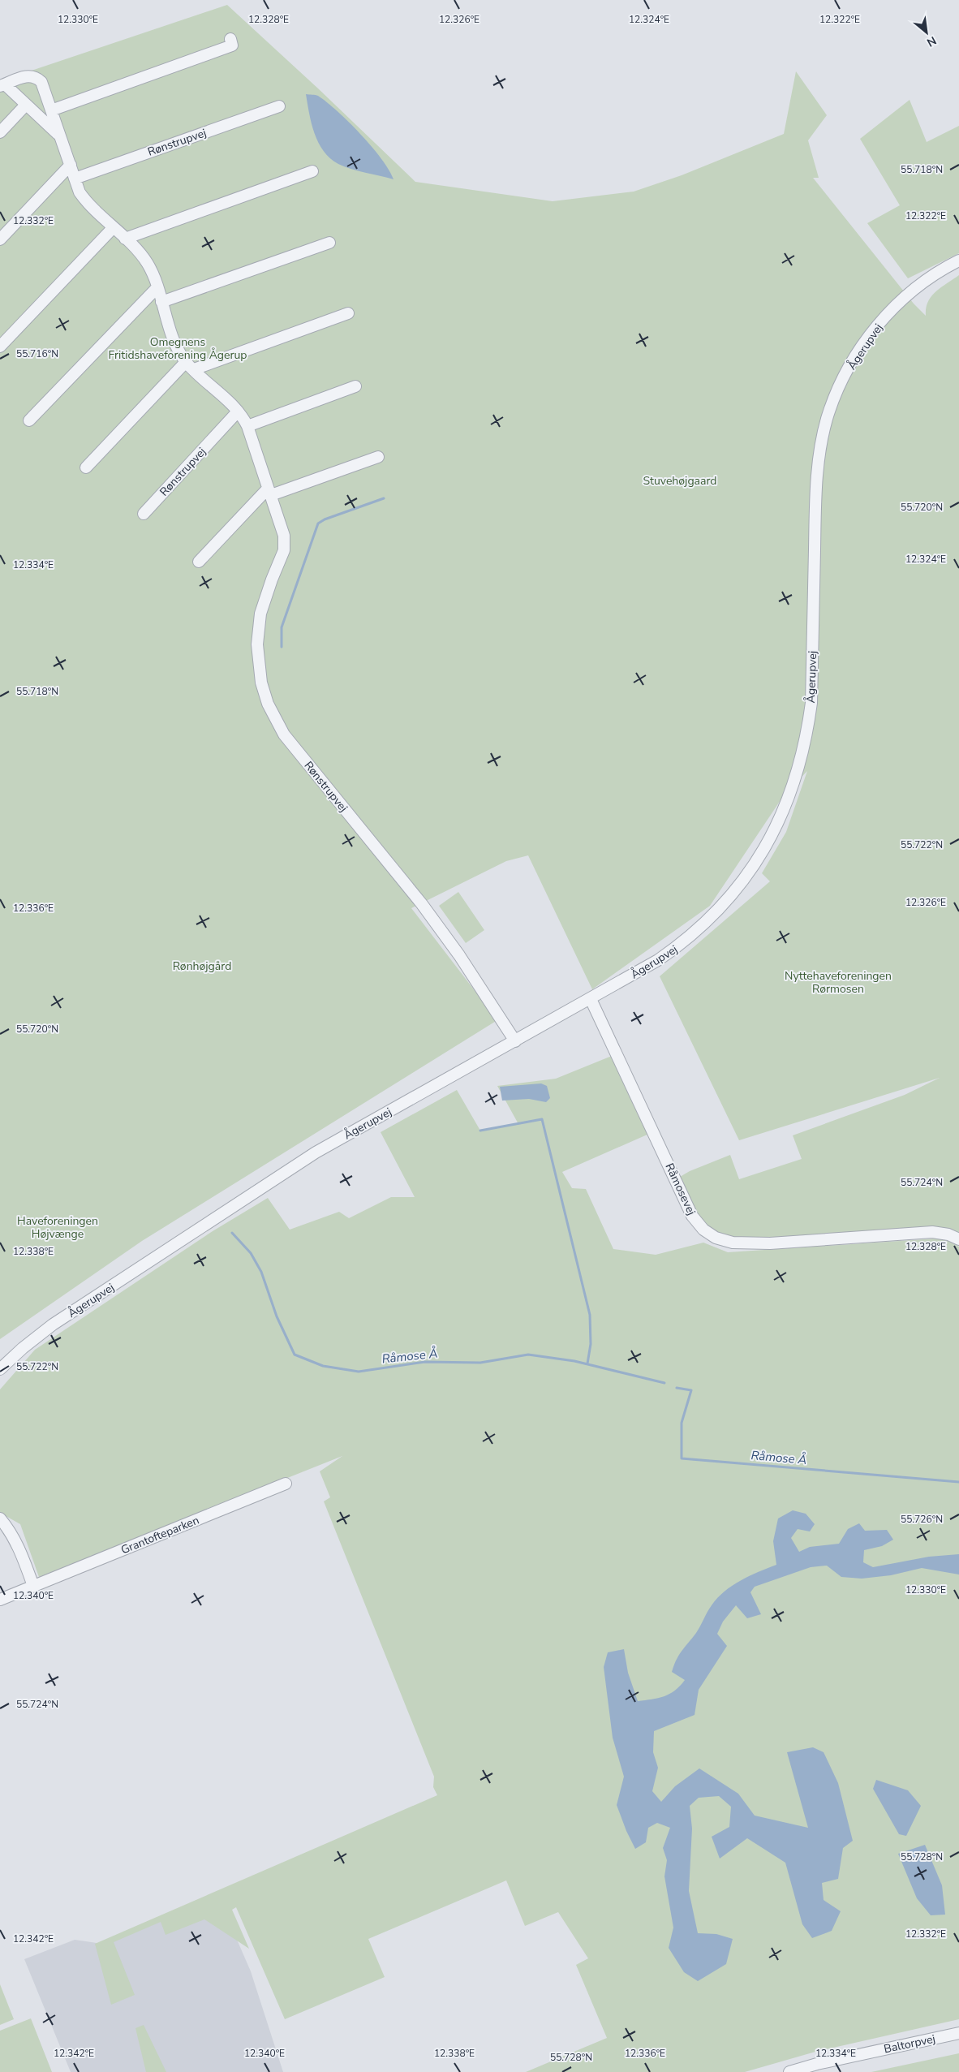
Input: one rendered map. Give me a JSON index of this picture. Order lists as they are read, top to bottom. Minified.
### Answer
{"streets":{"street":["Rønstrupvej","Ågerupvej","Råmosevej","Grantofteparken","Baltorpvej"]},"crossings":[["Rønstrupvej","Ågerupvej"],["Ågerupvej","Råmosevej"]],"water":["Råmose Å"],"parks":["Omegnens Fritidshaveforening Ågerup","Stuvehøjgaard","Rønhøjgård","Nyttehaveforeningen Rørmosen","Haveforeningen Højvænge"],"north":"bottom right","coordinates":["12.330°E","12.328°E","12.326°E","12.324°E","12.322°E","55.718°N","12.332°E","55.716°N","55.720°N","12.334°E","55.722°N","12.336°E","55.724°N","12.338°E","55.726°N","12.340°E","55.728°N","12.342°E"]}
